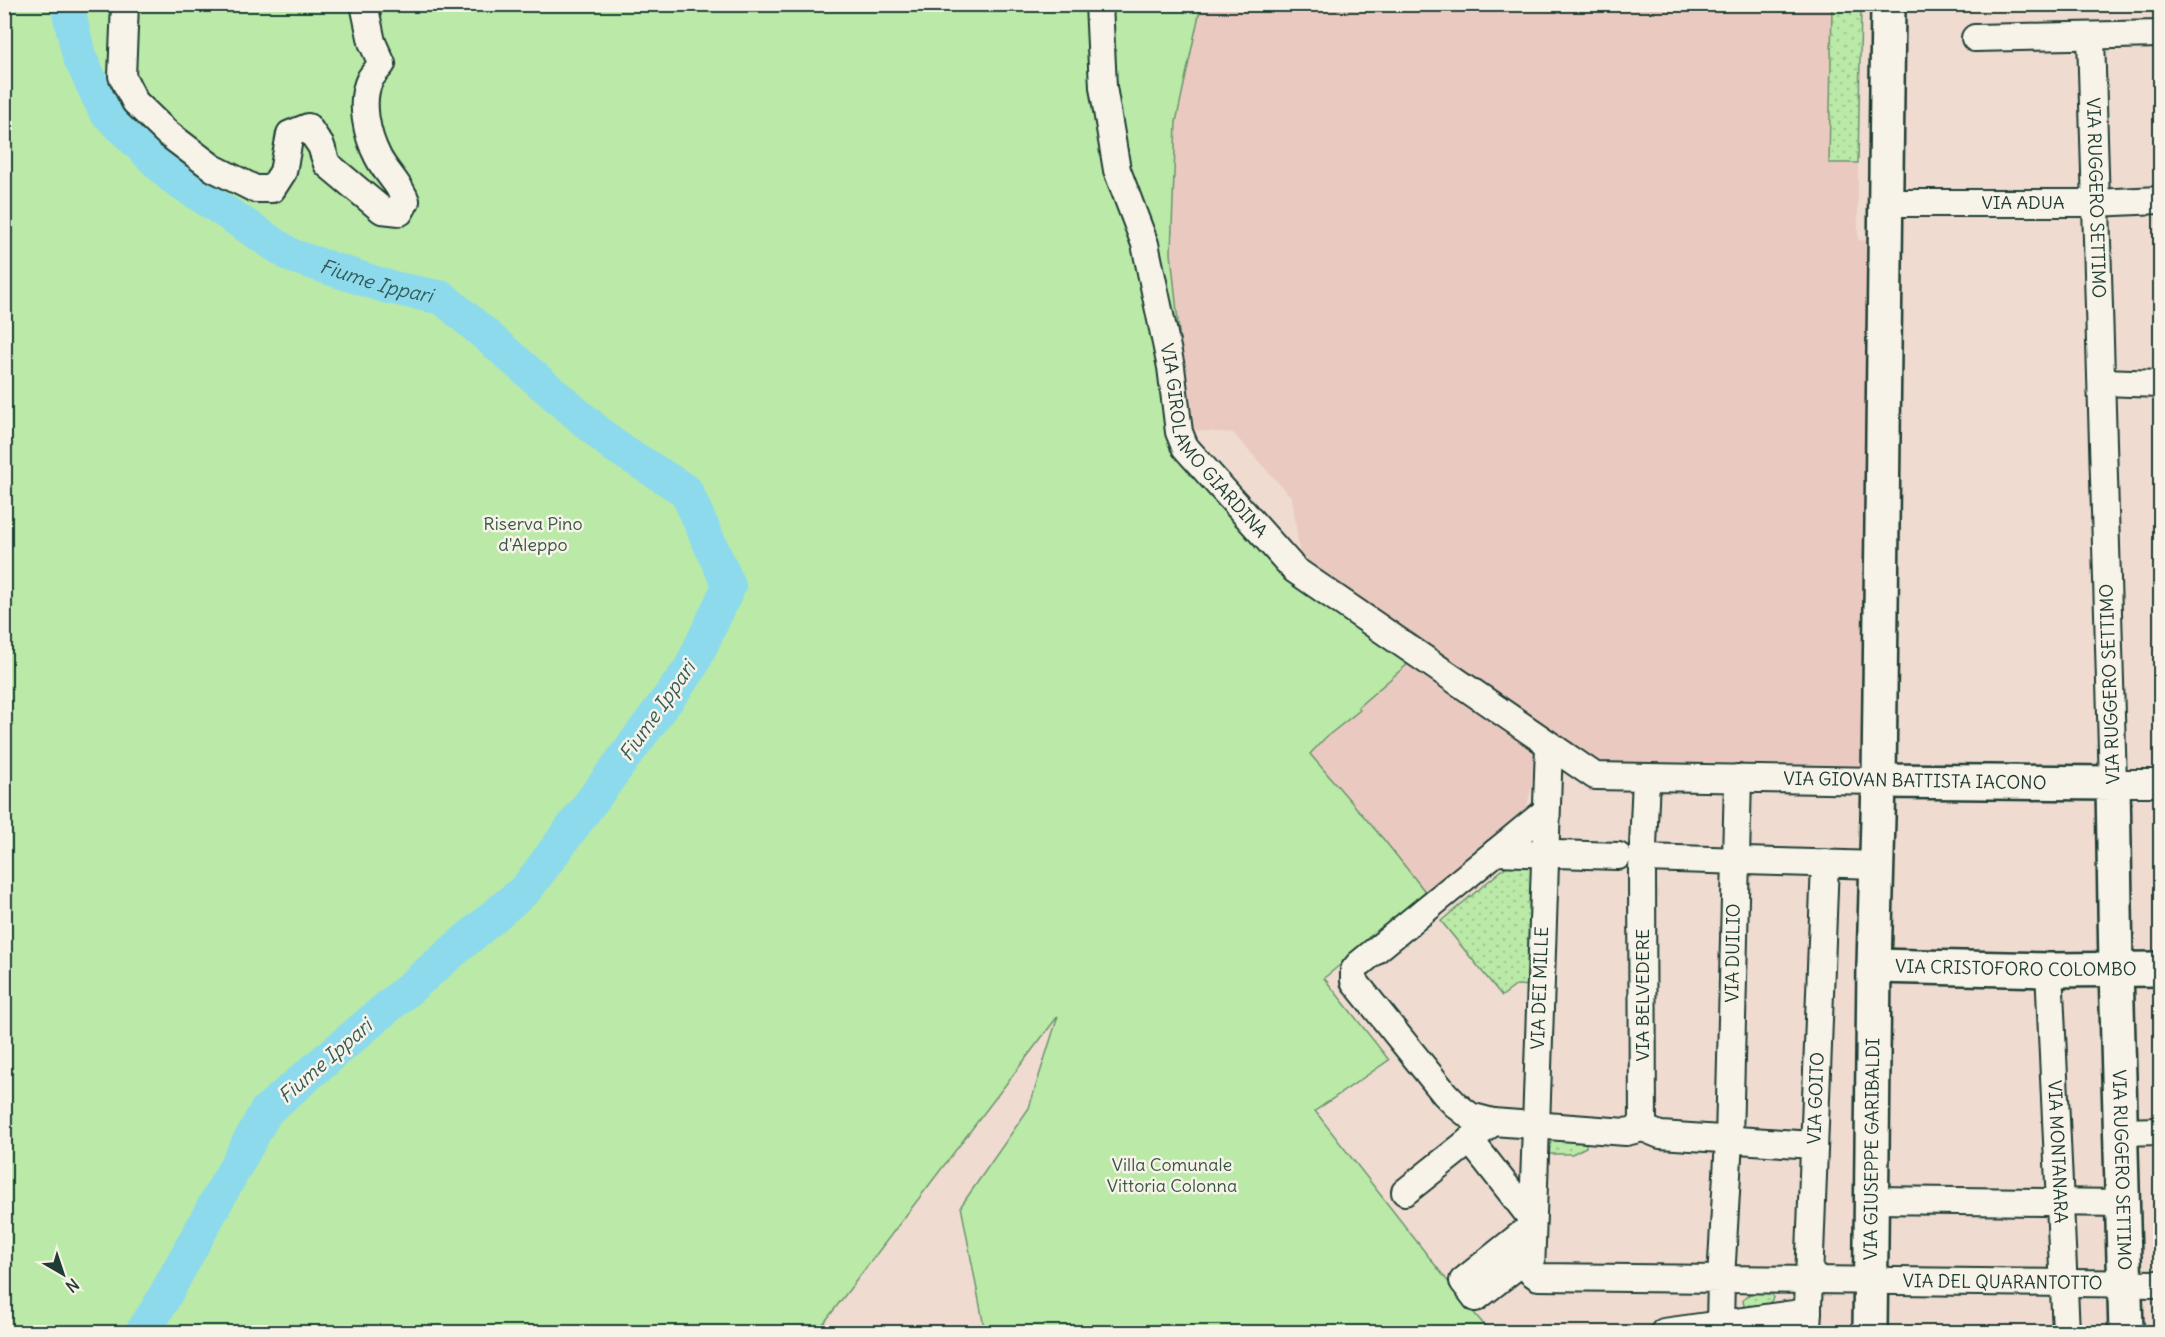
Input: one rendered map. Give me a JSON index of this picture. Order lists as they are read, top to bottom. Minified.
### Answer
{"streets":{"main road":["VIA RUGGERO SETTIMO","VIA GIOVAN BATTISTA IACONO","VIA CRISTOFORO COLOMBO","VIA GIUSEPPE GARIBALDI"],"street":["VIA ADUA","VIA GIROLAMO GIARDINA","VIA DUILIO","VIA DEI MILLE","VIA BELVEDERE","VIA GOITO","VIA MONTANARA","VIA DEL QUARANTOTTO"]},"crossings":[["VIA RUGGERO SETTIMO","VIA ADUA"],["VIA RUGGERO SETTIMO","VIA GIOVAN BATTISTA IACONO"],["VIA RUGGERO SETTIMO","VIA CRISTOFORO COLOMBO"],["VIA RUGGERO SETTIMO","VIA DEL QUARANTOTTO"],["VIA ADUA","VIA GIUSEPPE GARIBALDI"],["VIA GIROLAMO GIARDINA","VIA GIOVAN BATTISTA IACONO"],["VIA GIROLAMO GIARDINA","VIA DEI MILLE"],["VIA GIROLAMO GIARDINA","VIA BELVEDERE"],["VIA GIOVAN BATTISTA IACONO","VIA DUILIO"],["VIA GIOVAN BATTISTA IACONO","VIA BELVEDERE"],["VIA GIOVAN BATTISTA IACONO","VIA GIUSEPPE GARIBALDI"],["VIA DUILIO","VIA DEL QUARANTOTTO"],["VIA CRISTOFORO COLOMBO","VIA GIUSEPPE GARIBALDI"],["VIA CRISTOFORO COLOMBO","VIA MONTANARA"],["VIA DEI MILLE","VIA DEL QUARANTOTTO"],["VIA GOITO","VIA DEL QUARANTOTTO"],["VIA GIUSEPPE GARIBALDI","VIA DEL QUARANTOTTO"],["VIA MONTANARA","VIA DEL QUARANTOTTO"]],"water":["Fiume Ippari"],"parks":["Riserva Pino d'Aleppo","Villa Comunale Vittoria Colonna"],"north":"bottom right"}
